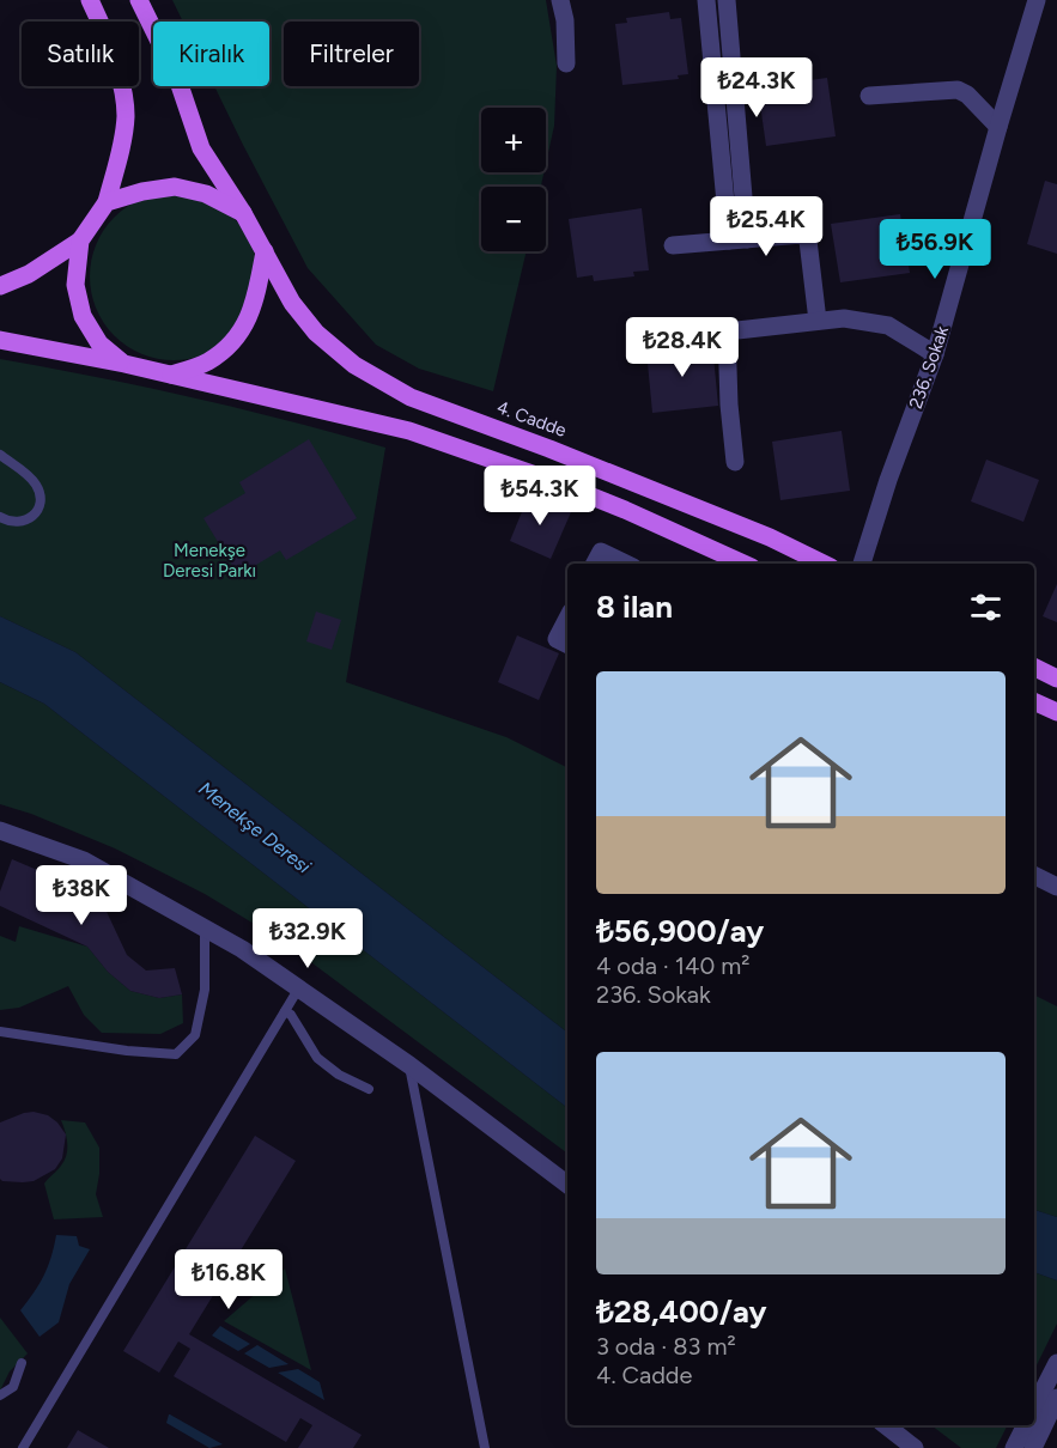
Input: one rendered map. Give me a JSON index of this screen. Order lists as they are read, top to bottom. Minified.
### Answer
{"streets":{"main road":["4. Cadde"],"street":["236. Sokak"]},"water":["Menekşe Deresi"],"parks":["Menekşe Deresi Parkı"],"page":{"chip":["Satılık","Kiralık","Filtreler"],"price":["₺24.3K","₺25.4K","₺56.9K","₺28.4K","₺54.3K","₺38K","₺32.9K","₺16.8K"],"map_buttons":["+","−"],"heading":"8 ilan","list":[{"name":"₺56,900/ay","note":"4 oda · 140 m² · 236. Sokak"},{"name":"₺28,400/ay","note":"3 oda · 83 m² · 4. Cadde"}]}}
